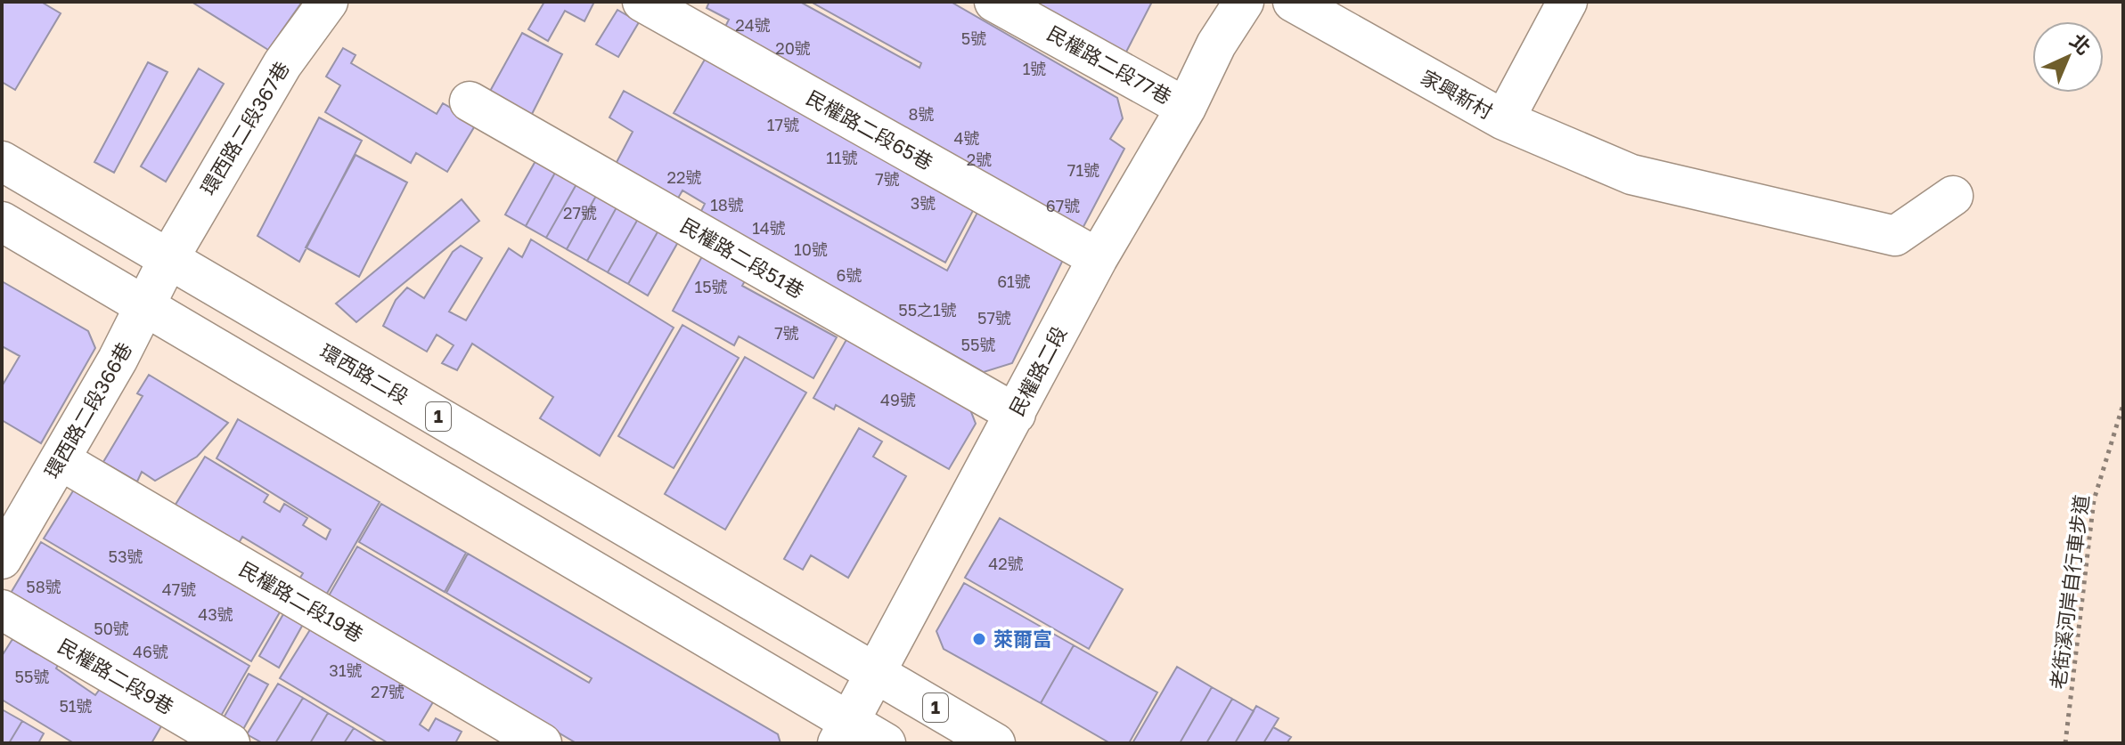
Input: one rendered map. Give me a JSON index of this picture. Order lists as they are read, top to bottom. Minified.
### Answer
{"streets":{"main road":["民權路二段77巷","家興新村","環西路二段367巷","民權路二段65巷","民權路二段51巷","民權路二段","環西路二段","環西路二段366巷","1","民權路二段19巷","民權路二段9巷"],"path":["老街溪河岸自行車步道"]},"crossings":[["民權路二段77巷","民權路二段"],["環西路二段367巷","環西路二段"],["環西路二段367巷","環西路二段366巷"],["民權路二段65巷","民權路二段"],["民權路二段51巷","民權路二段"],["民權路二段","環西路二段"],["民權路二段","1"],["環西路二段","環西路二段366巷"],["環西路二段","1"],["環西路二段366巷","民權路二段19巷"]],"places":["萊爾富"],"house_numbers":["24號","5號","20號","1號","8號","17號","4號","11號","2號","71號","22號","7號","3號","18號","67號","27號","14號","10號","6號","61號","15號","55之1號","57號","7號","55號","49號","53號","42號","58號","47號","43號","50號","46號","31號","55號","27號","51號"],"north":"top right"}
